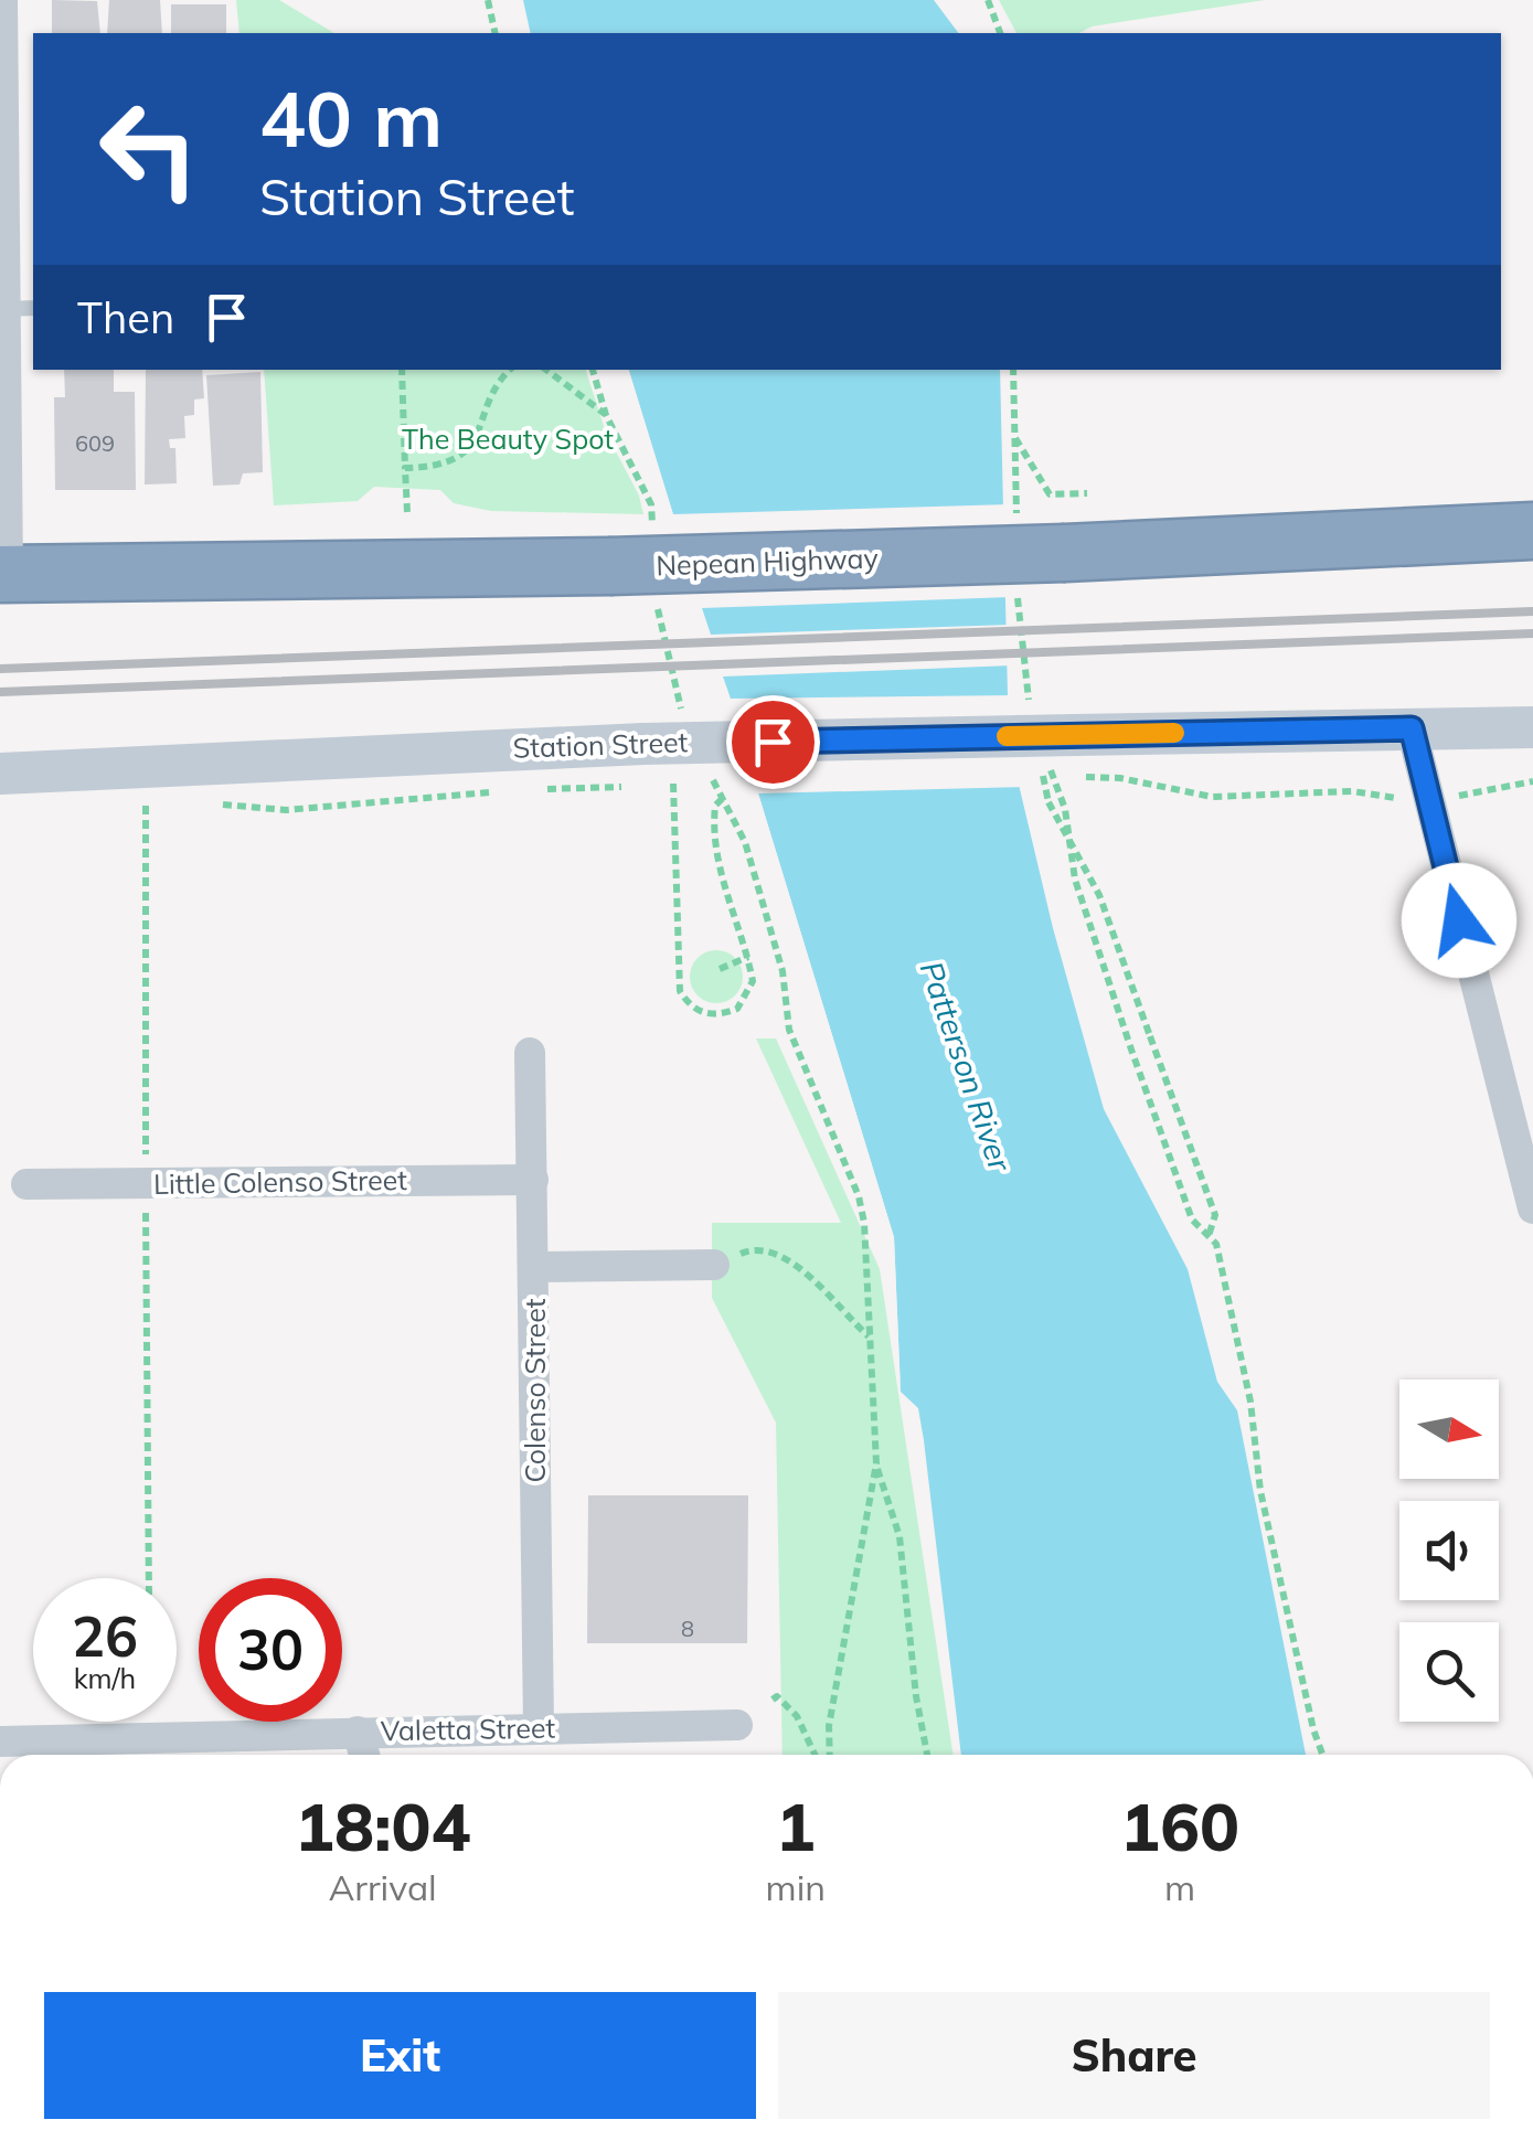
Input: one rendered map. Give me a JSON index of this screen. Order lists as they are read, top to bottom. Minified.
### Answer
{"streets":{"highway":["Nepean Highway"],"street":["Station Street","Little Colenso Street","Colenso Street","Valetta Street"]},"crossings":[["Little Colenso Street","Colenso Street"],["Colenso Street","Valetta Street"]],"water":["Patterson River"],"parks":["The Beauty Spot"],"house_numbers":["609","8"],"north":"right","page":{"turn":["40 m","Station Street"],"then":"Then","speed":"26 km/h","limit":"30","eta":["18:04","Arrival","1","min","160","m"],"buttons":["Exit","Share"]}}
